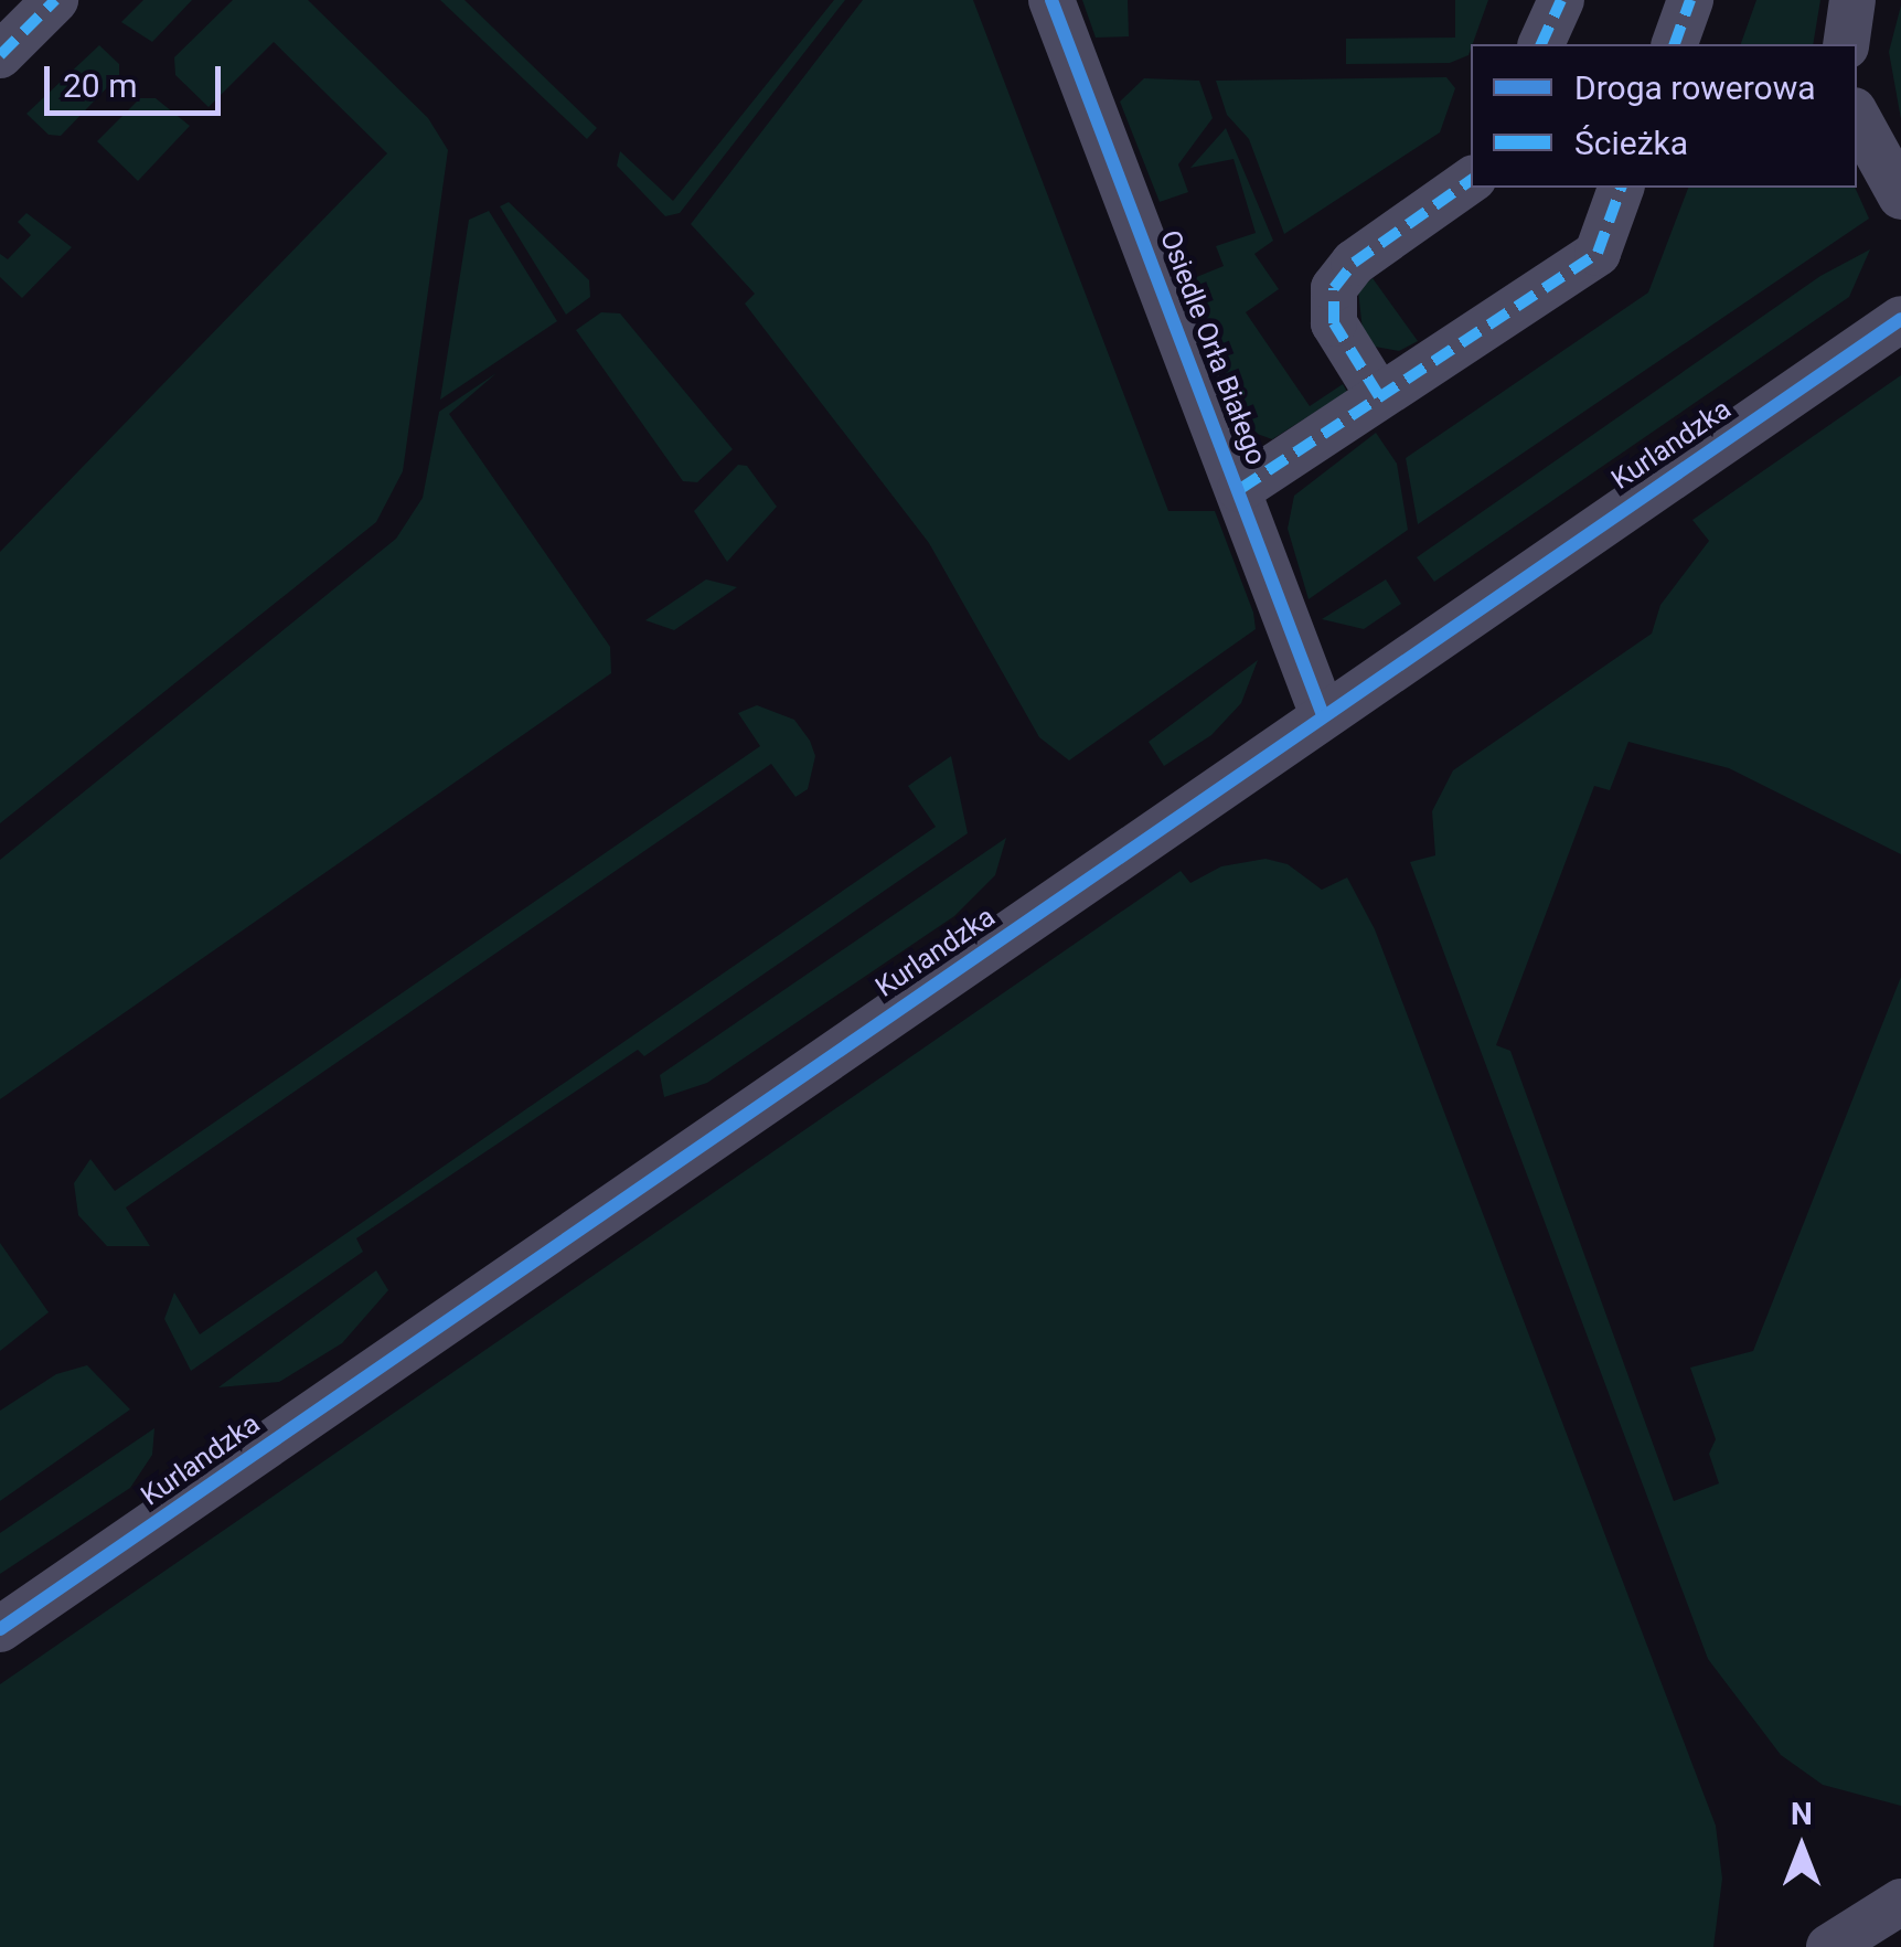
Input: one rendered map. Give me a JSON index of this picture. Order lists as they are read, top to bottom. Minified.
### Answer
{"streets":{"street":["Osiedle Orła Białego","Kurlandzka"]},"crossings":[["Osiedle Orła Białego","Kurlandzka"]],"legend":["Droga rowerowa","Ścieżka"],"scale_bar":"20 m","north":"top"}
